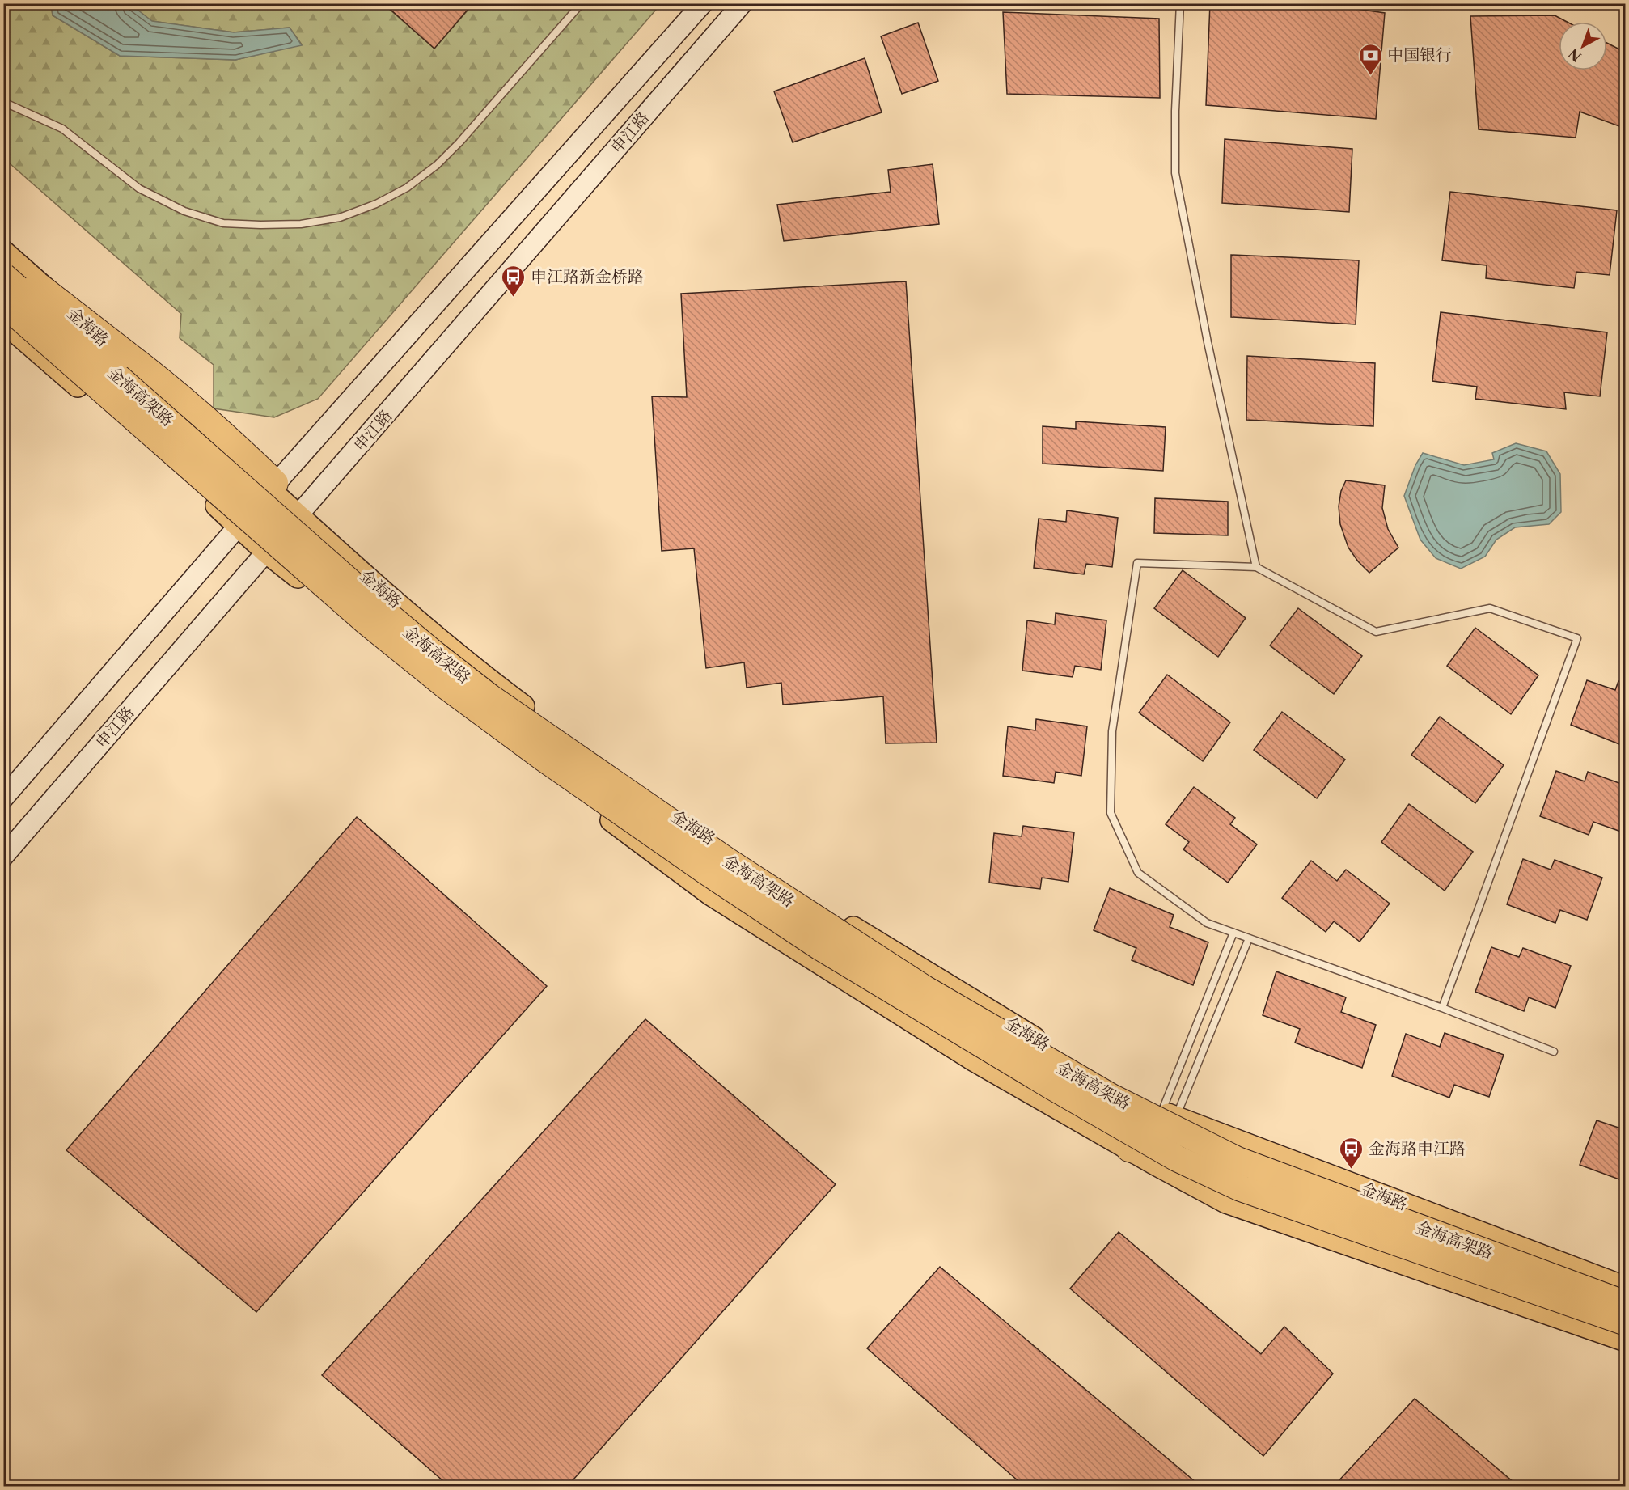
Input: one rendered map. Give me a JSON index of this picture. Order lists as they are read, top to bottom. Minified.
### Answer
{"streets":{"highway":["金海高架路"],"main road":["申江路","金海路"]},"crossings":[["申江路","金海路"]],"places":{"bank":["中国银行"],"bus stop":["申江路新金桥路","金海路申江路"]},"north":"bottom left"}
